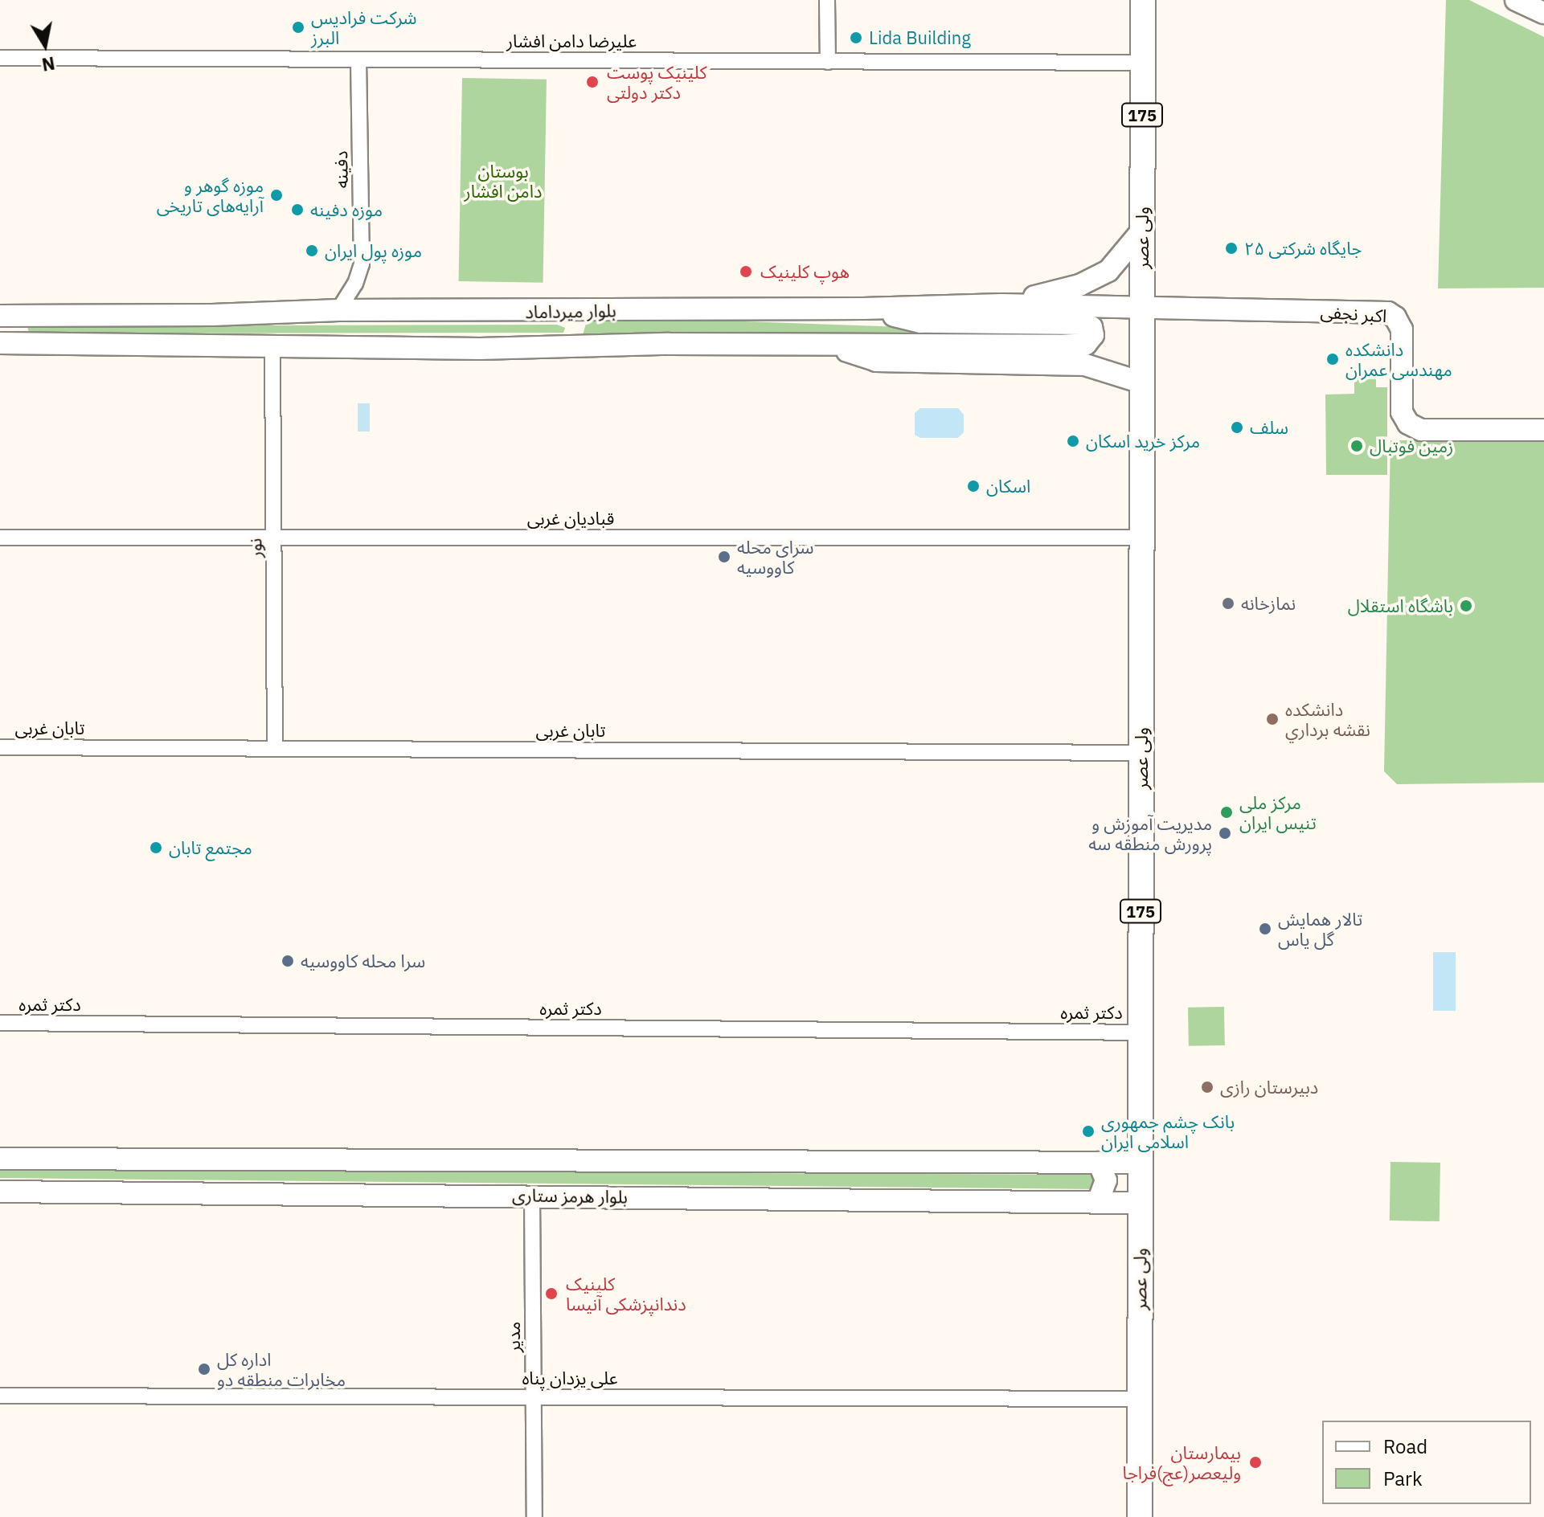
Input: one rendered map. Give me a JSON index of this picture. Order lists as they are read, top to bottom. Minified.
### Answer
{"streets":{"main road":["175","ولی عصر","بلوار میرداماد","اکبر نجفی","بلوار هرمز ستاری"],"street":["علیرضا دامن افشار","دفینه","قبادیان غربی","نور","تابان غربی","دکتر ثمره","مدیر","علی یزدان پناه"]},"crossings":[["علیرضا دامن افشار","دفینه"],["علیرضا دامن افشار","ولی عصر"],["دفینه","بلوار میرداماد"],["ولی عصر","بلوار میرداماد"],["ولی عصر","اکبر نجفی"],["ولی عصر","قبادیان غربی"],["ولی عصر","تابان غربی"],["ولی عصر","دکتر ثمره"],["ولی عصر","بلوار هرمز ستاری"],["ولی عصر","علی یزدان پناه"],["بلوار میرداماد","اکبر نجفی"],["بلوار میرداماد","نور"],["قبادیان غربی","نور"],["نور","تابان غربی"],["بلوار هرمز ستاری","مدیر"],["مدیر","علی یزدان پناه"]],"parks":["بوستان دامن افشار"],"places":["شرکت فرادیس البرز","Lida Building","کلینیک پوست دکتر دولتى","موزه گوهر و آرایه‌های تاریخی","موزه دفینه","جایگاه شرکتی ۲۵","موزه پول ایران","هوپ کلینیک","دانشکده مهندسی عمران","سلف","مرکز خرید اسکان","زمین فوتبال","اسکان","سرای محله کاووسیه","نمازخانه","باشگاه استقلال","دانشكده نقشه برداري","مرکز ملی تنیس ایران","مدیریت آموزش و پرورش منطقه سه","مجتمع تابان","تالار همایش گل یاس","سرا محله کاووسیه","دبیرستان رازی","بانک چشم جمهوری اسلامی ایران","کلینیک دندانپزشکی آنیسا","اداره کل مخابرات منطقه دو","بیمارستان ولیعصر(عج)فراجا"],"legend":["Road","Park"],"north":"bottom"}
